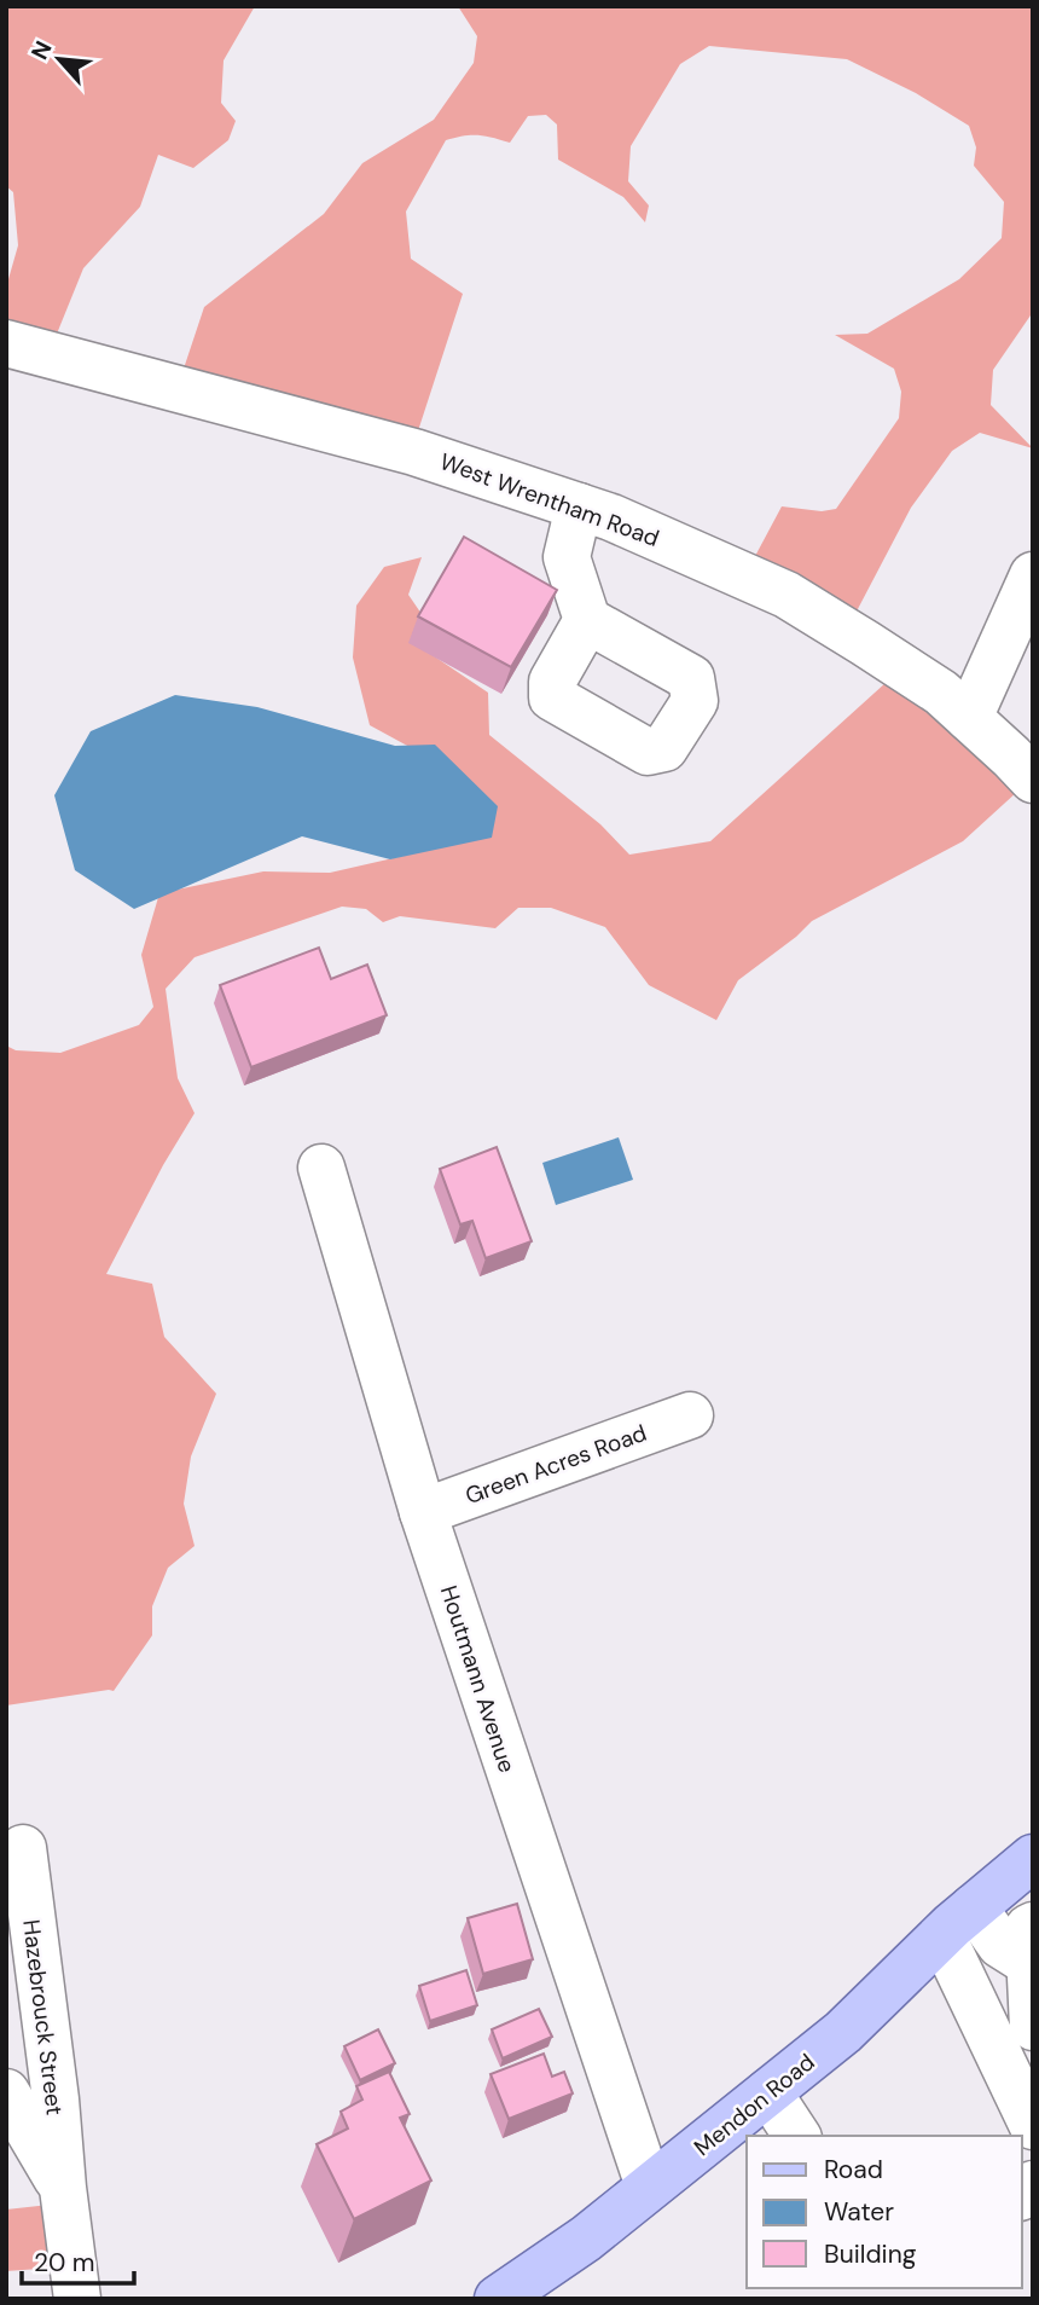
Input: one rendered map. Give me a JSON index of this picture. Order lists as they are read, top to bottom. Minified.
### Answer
{"streets":{"main road":["Mendon Road"],"street":["West Wrentham Road","Green Acres Road","Houtmann Avenue","Hazebrouck Street"]},"crossings":[["Green Acres Road","Houtmann Avenue"],["Houtmann Avenue","Mendon Road"]],"legend":["Road","Water","Building"],"scale_bar":"20 m","north":"top left"}
